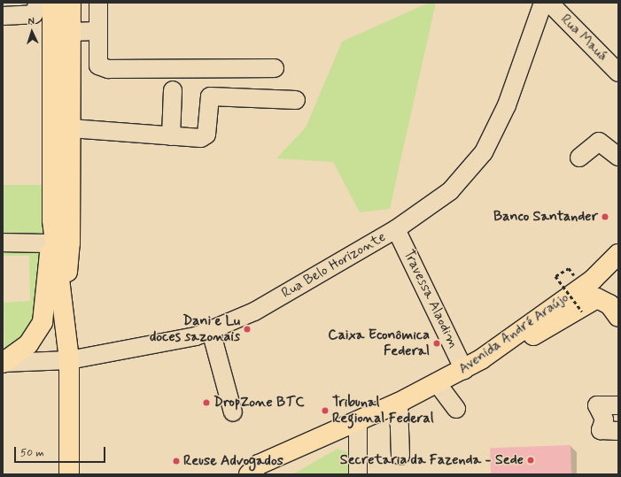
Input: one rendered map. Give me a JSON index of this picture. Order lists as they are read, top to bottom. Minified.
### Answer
{"streets":{"main road":["Avenida André Araújo"],"street":["Rua Mauá","Rua Belo Horizonte","Travessa Alaodim"]},"crossings":[["Rua Belo Horizonte","Travessa Alaodim"],["Travessa Alaodim","Avenida André Araújo"]],"places":["Banco Santander","Dani e Lu doces sazonais","Caixa Econômica Federal","DropZone BTC","Tribunal Regional Federal","Secretaria da Fazenda - Sede","Reuse Advogados"],"scale_bar":"50 m","north":"top"}
